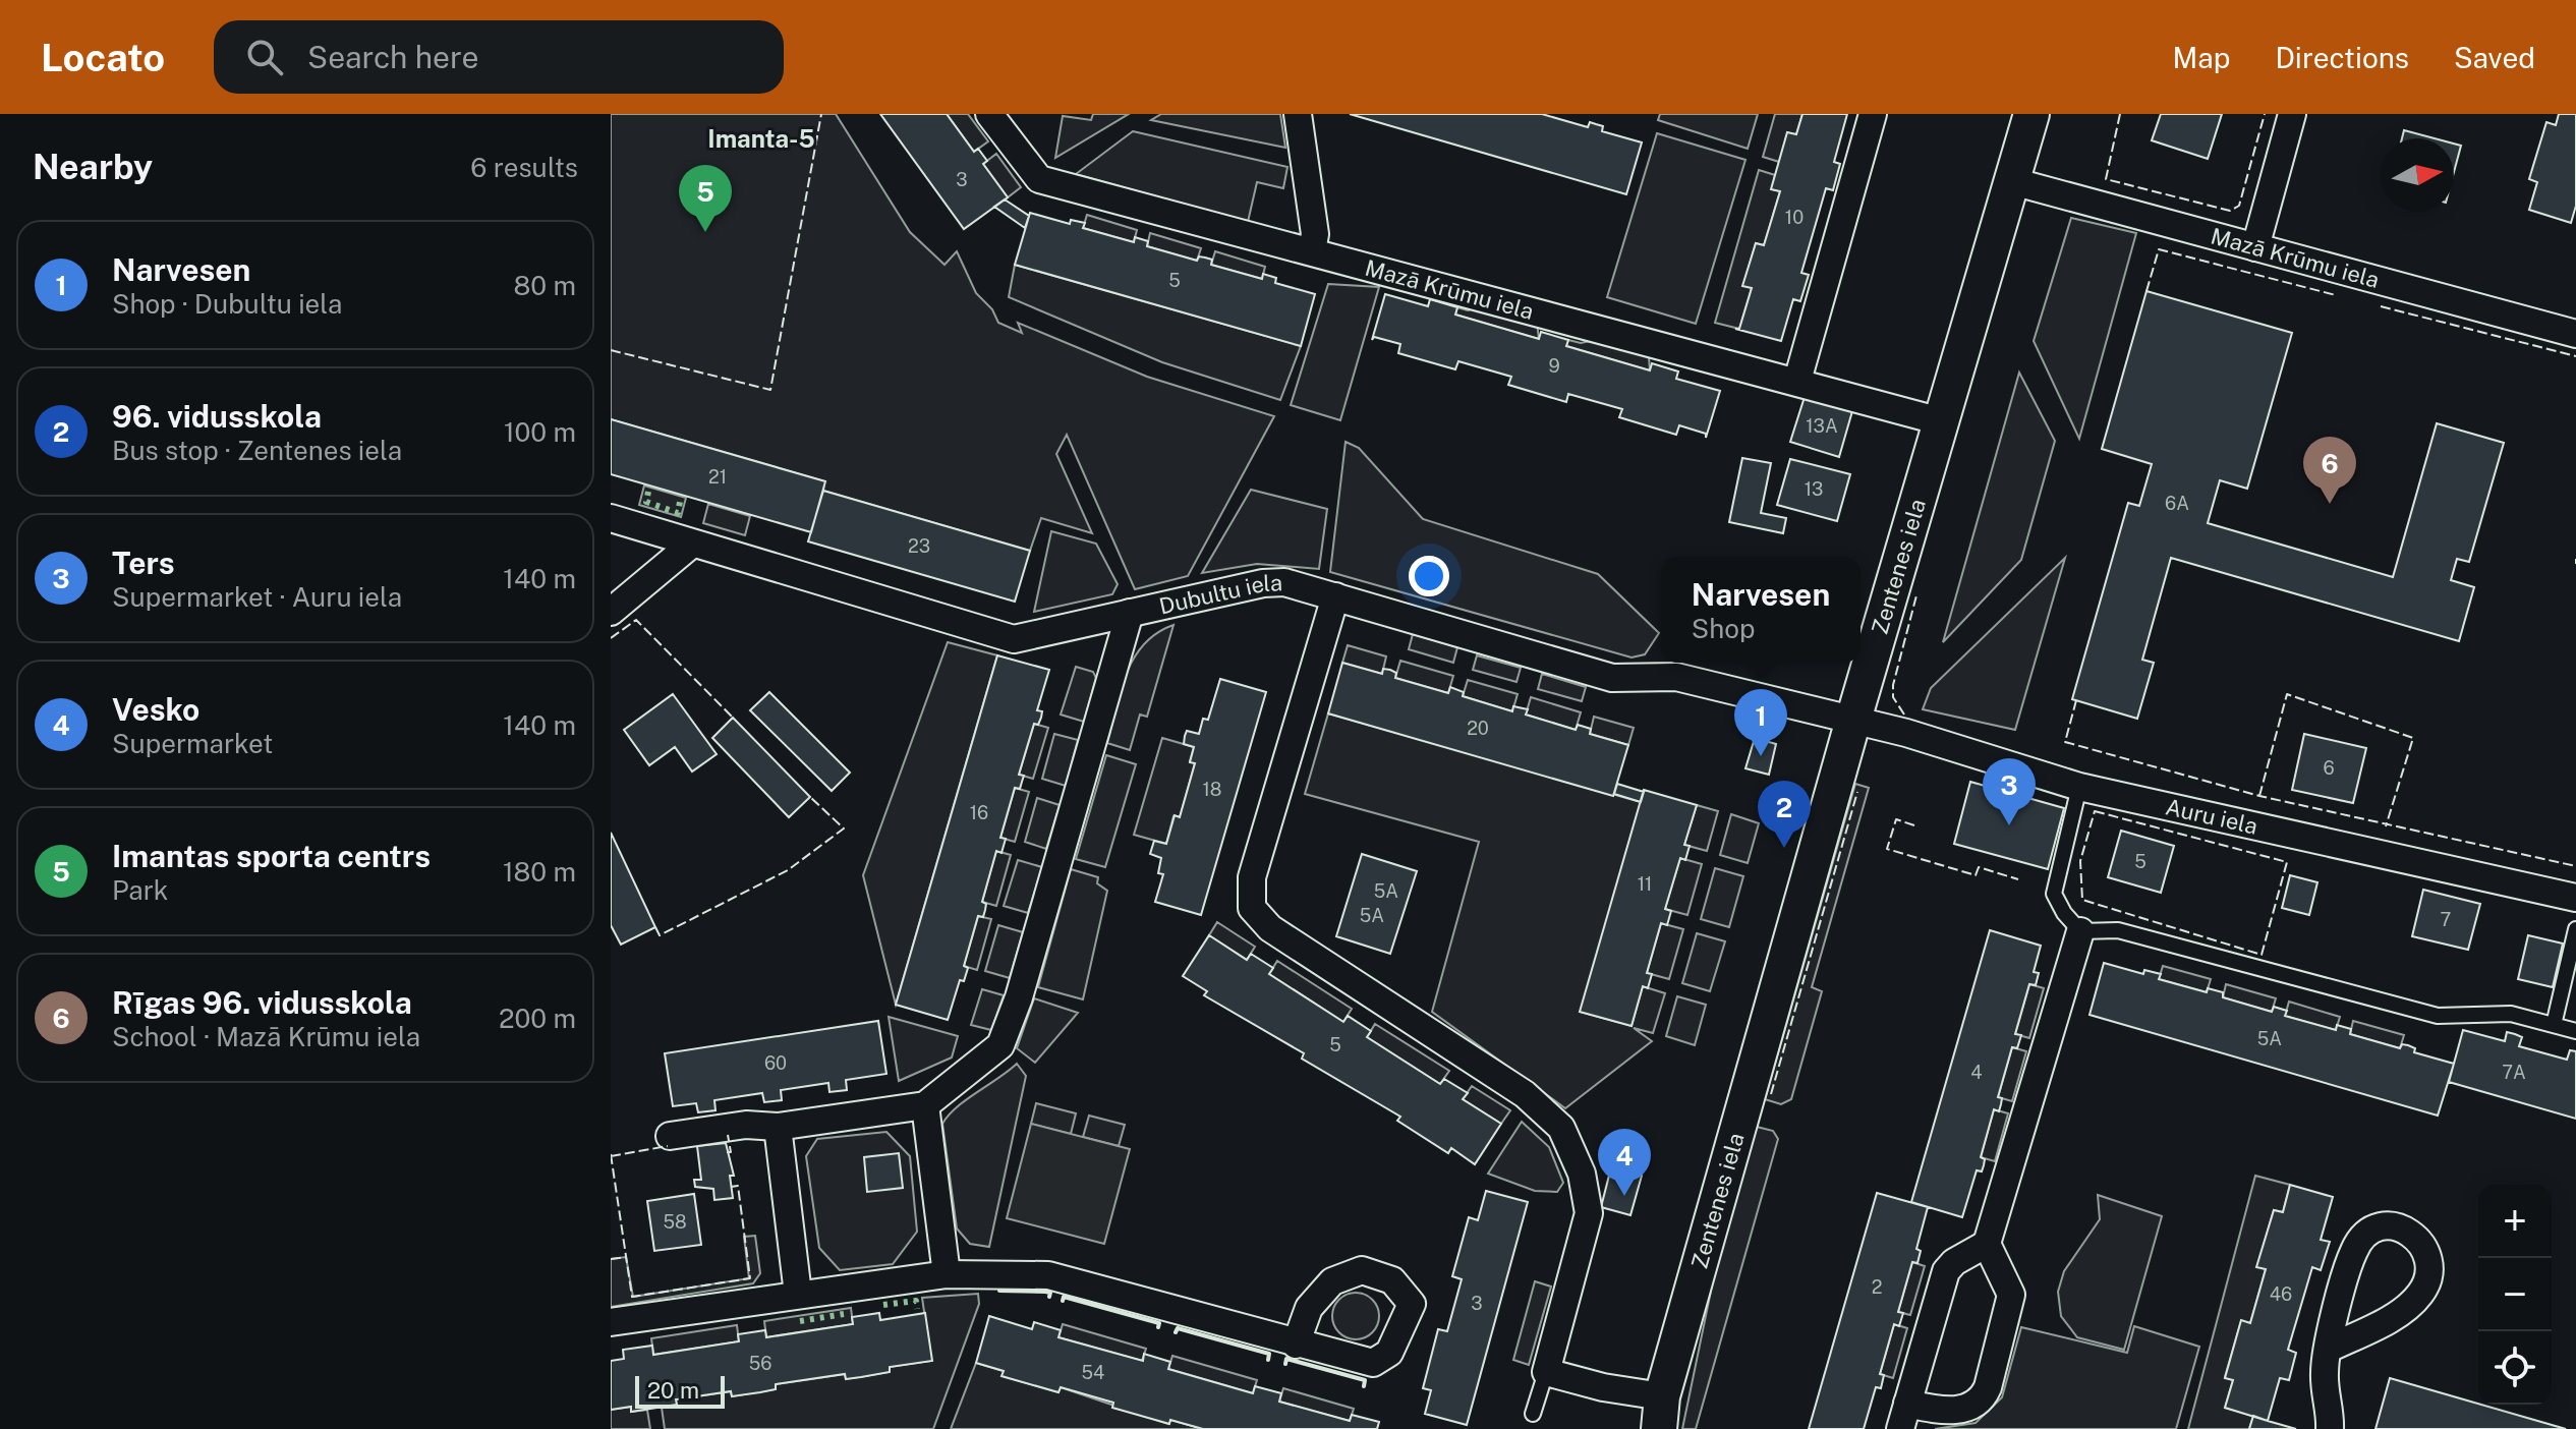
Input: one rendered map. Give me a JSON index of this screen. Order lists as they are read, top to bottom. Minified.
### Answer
{"streets":{"street":["Mazā Krūmu iela","Zentenes iela","Dubultu iela","Auru iela"]},"crossings":[["Mazā Krūmu iela","Zentenes iela"],["Zentenes iela","Dubultu iela"],["Zentenes iela","Auru iela"],["Dubultu iela","Auru iela"]],"districts":["Imanta-5"],"house_numbers":["3","10","5","9","13A","21","13","6A","23","20","6","18","16","5","11","5A","5A","7","5A","5","60","4","7A","58","2","46","3","56","54"],"scale_bar":"20 m","north":"right","page":{"header":"Locato","search":"Search here","nav":["Map","Directions","Saved"],"heading":["Nearby","6 results"],"pins":["5","6","1","3","2","4"],"list":[{"mark":"1","name":"Narvesen","note":"Shop · Dubultu iela","value":"80 m"},{"mark":"2","name":"96. vidusskola","note":"Bus stop · Zentenes iela","value":"100 m"},{"mark":"3","name":"Ters","note":"Supermarket · Auru iela","value":"140 m"},{"mark":"4","name":"Vesko","note":"Supermarket","value":"140 m"},{"mark":"5","name":"Imantas sporta centrs","note":"Park","value":"180 m"},{"mark":"6","name":"Rīgas 96. vidusskola","note":"School · Mazā Krūmu iela","value":"200 m"}],"popup":["Narvesen","Shop"],"map_buttons":["+","−"],"scale":"20 m"}}
